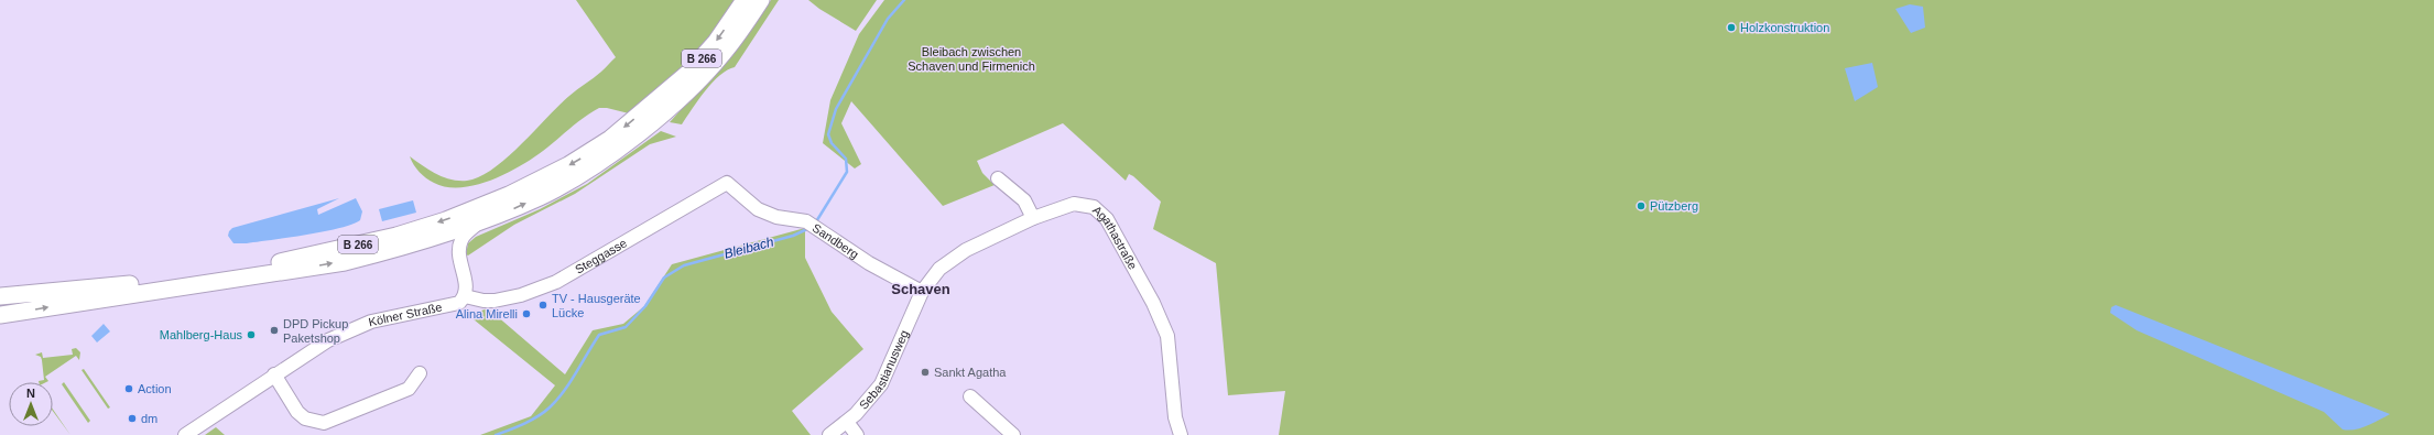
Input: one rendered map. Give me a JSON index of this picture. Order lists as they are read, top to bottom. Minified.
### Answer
{"streets":{"main road":["B 266"],"street":["Agathastraße","Sandberg","Steggasse","Kölner Straße","Sebastianusweg"]},"crossings":[["Agathastraße","Sandberg"],["Agathastraße","Sebastianusweg"],["Sandberg","Steggasse"],["Sandberg","Sebastianusweg"],["Steggasse","Kölner Straße"]],"districts":["Schaven"],"water":["Bleibach"],"parks":["Bleibach zwischen Schaven und Firmenich"],"places":["Holzkonstruktion","Pützberg","TV - Hausgeräte Lücke","Alina Mirelli","DPD Pickup Paketshop","Mahlberg-Haus","Sankt Agatha","Action","dm"],"north":"top"}
